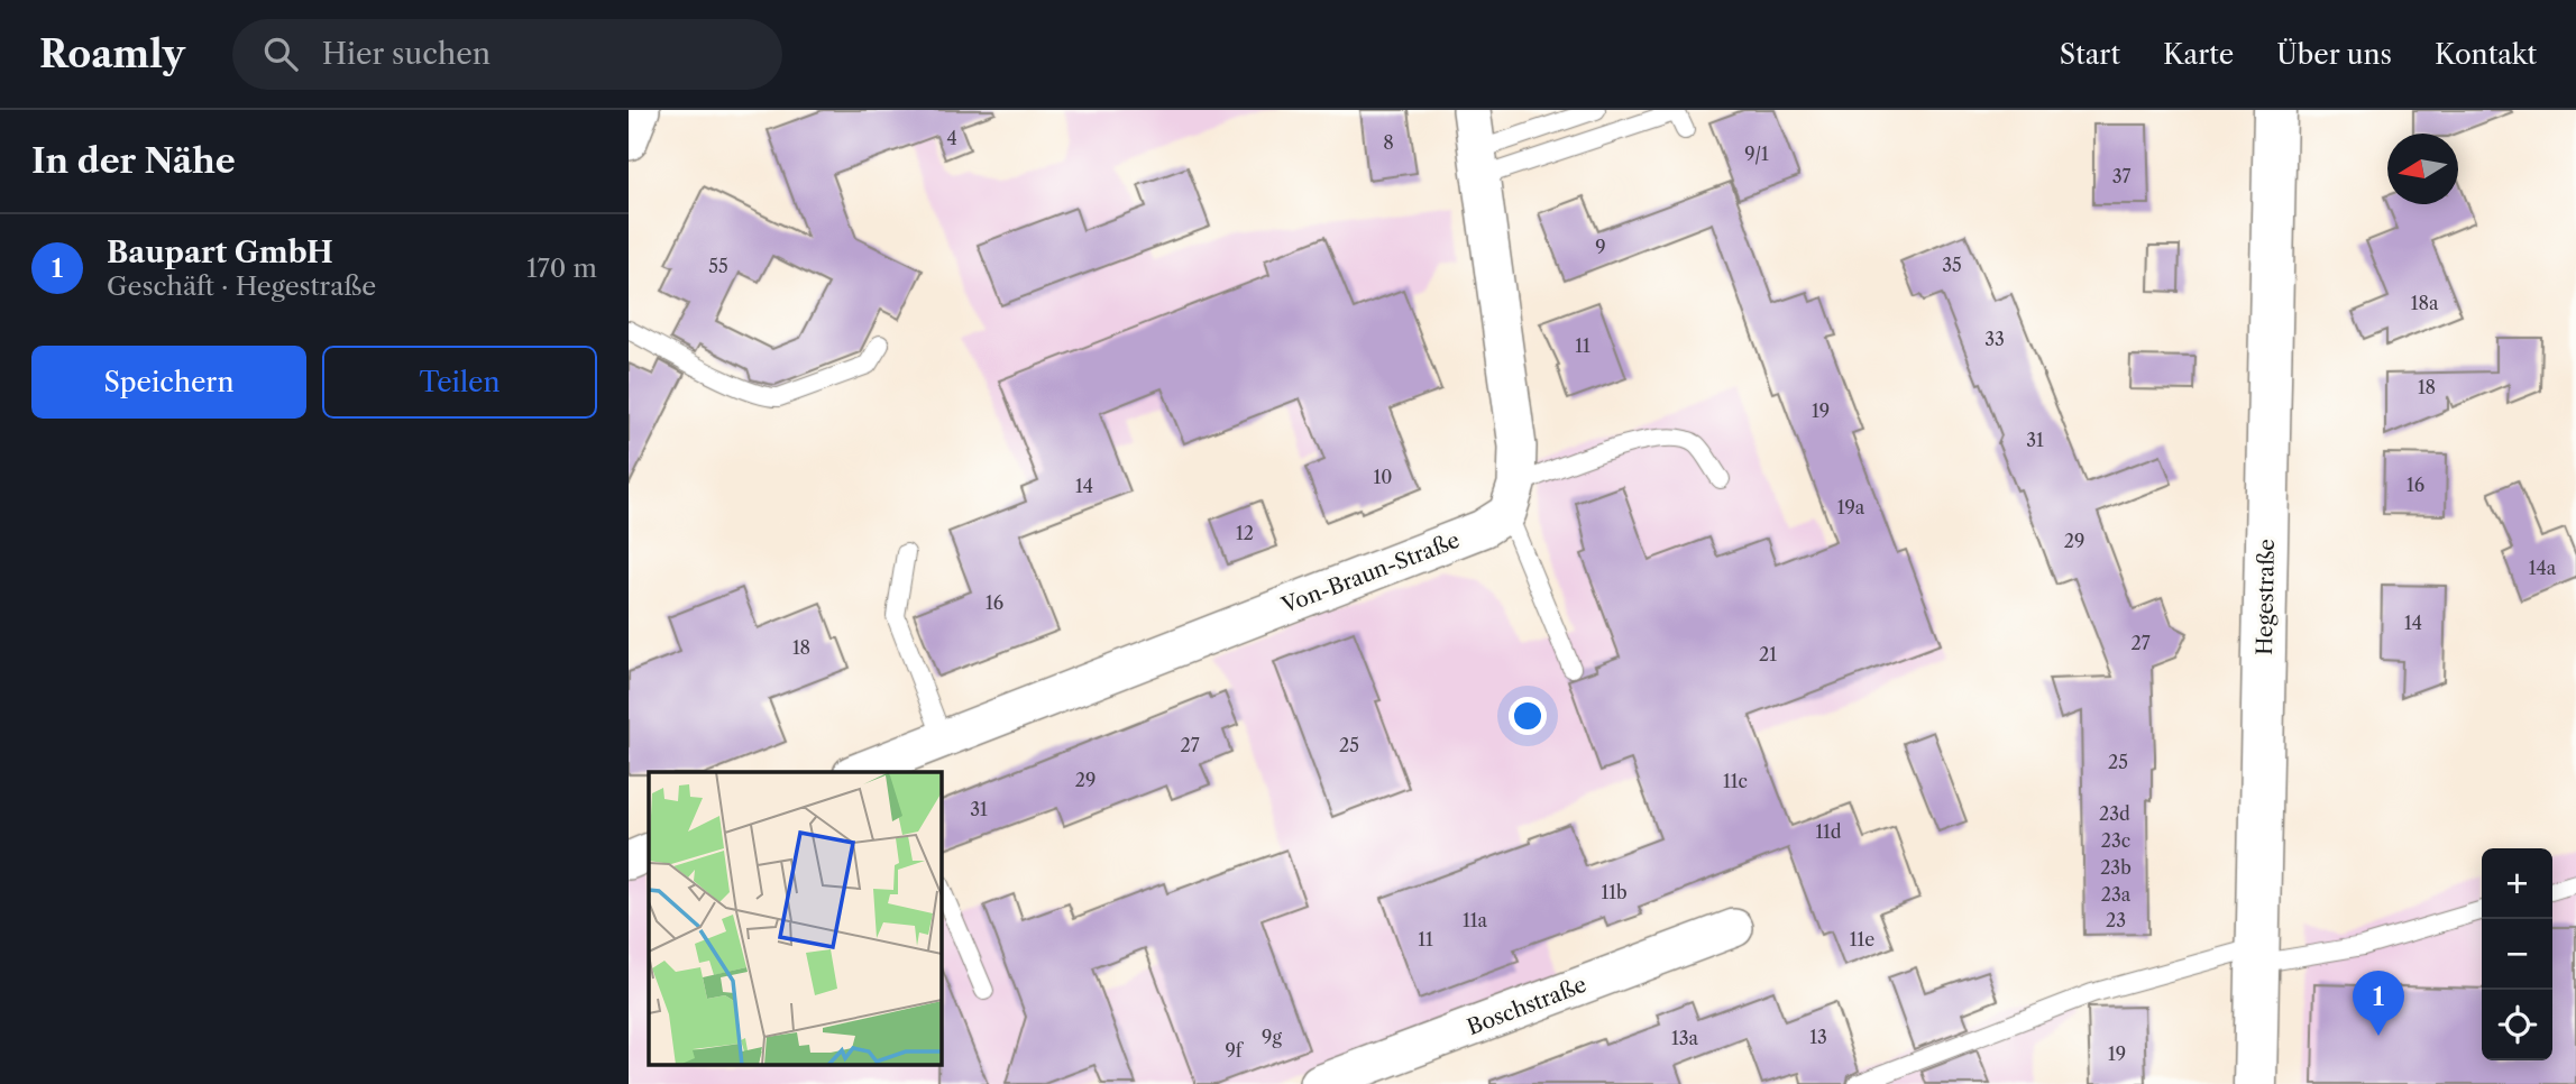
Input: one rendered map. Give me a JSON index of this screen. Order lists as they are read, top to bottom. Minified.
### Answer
{"streets":{"street":["Von-Braun-Straße","Hegestraße","Boschstraße"]},"house_numbers":["4","8","9/1","37","9","35","55","18a","33","11","18","19","31","10","16","14","19a","12","29","14a","16","14","27","18","21","27","25","25","29","11c","31","23d","11d","23c","23b","11b","23a","11a","23","11","11e","9g","13","13a","9f","19"],"north":"left","page":{"header":"Roamly","search":"Hier suchen","nav":["Start","Karte","Über uns","Kontakt"],"heading":"In der Nähe","list":[{"mark":"1","name":"Baupart GmbH","note":"Geschäft · Hegestraße","value":"170 m"}],"buttons":["Speichern","Teilen"],"map_buttons":["+","−"],"pins":"1"}}
